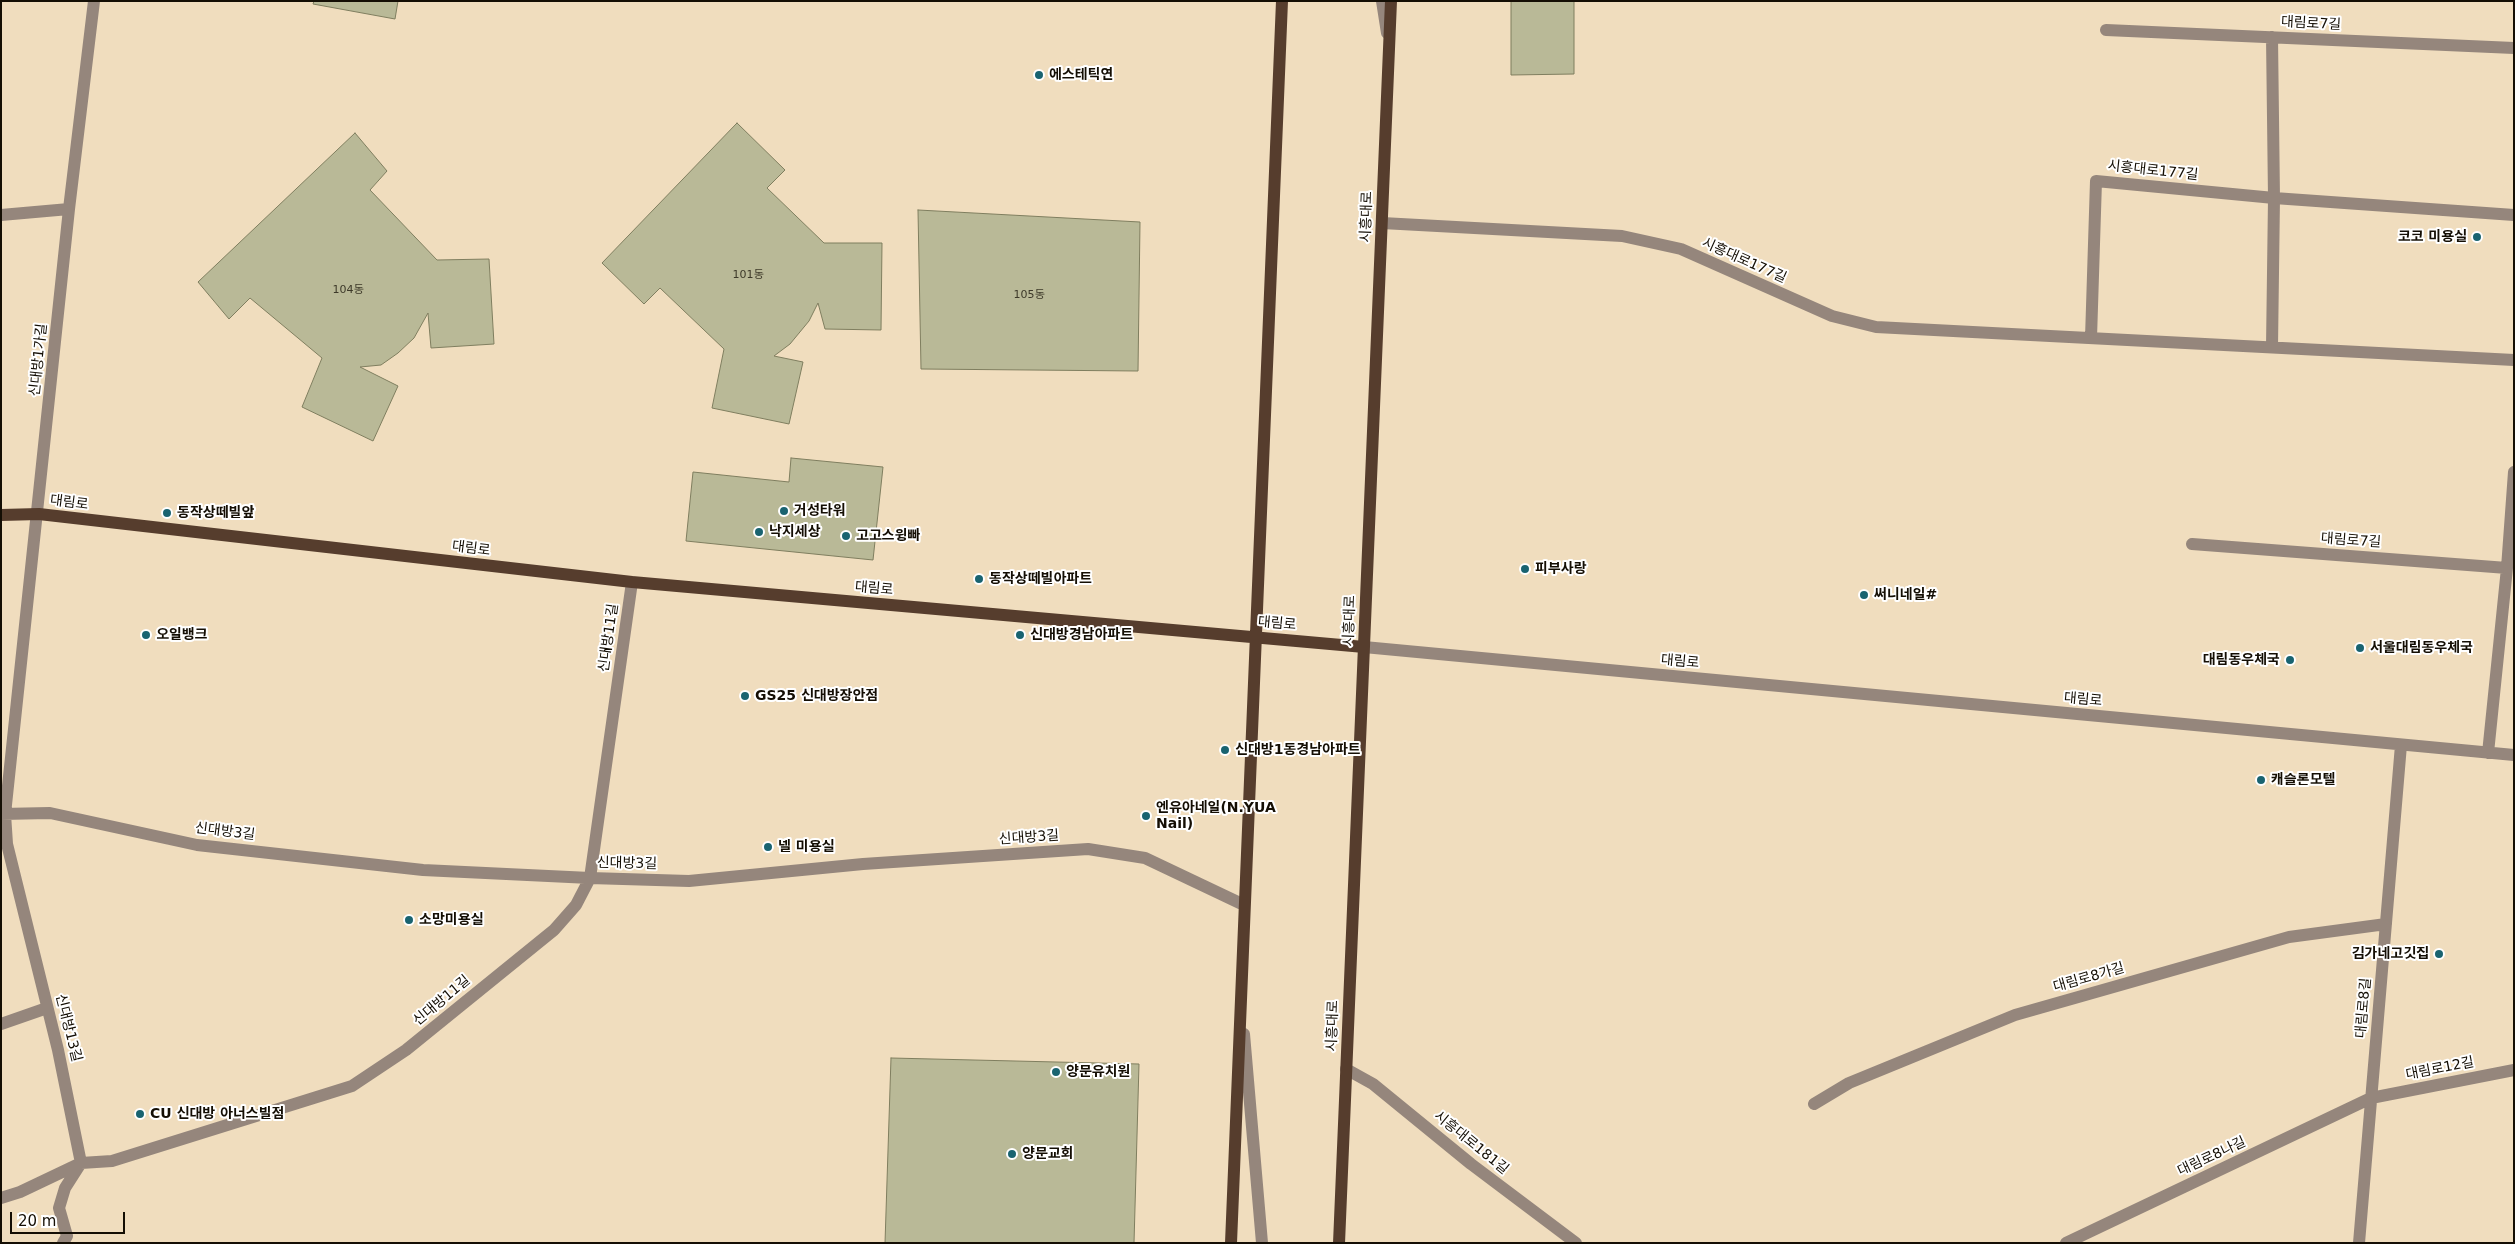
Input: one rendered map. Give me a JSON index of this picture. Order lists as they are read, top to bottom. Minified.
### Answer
{"streets":{"main road":["시흥대로","대림로"],"street":["대림로7길","시흥대로177길","신대방1가길","신대방11길","신대방3길","대림로8가길","대림로8길","신대방13길","대림로12길","시흥대로181길","대림로8나길"]},"crossings":[["시흥대로177길","시흥대로"],["시흥대로","대림로"],["시흥대로","시흥대로181길"],["신대방1가길","대림로"],["대림로","신대방11길"],["대림로","신대방3길"],["대림로","대림로8길"],["대림로","신대방13길"],["신대방11길","신대방3길"],["신대방11길","신대방13길"],["신대방3길","신대방13길"],["대림로8가길","대림로8길"],["대림로8길","대림로12길"],["대림로8길","대림로8나길"],["대림로12길","대림로8나길"]],"places":["에스테틱연","코코 미용실","거성타워","동작상떼빌앞","낙지세상","고고스윙빠","피부사랑","동작상떼빌아파트","써니네일#","오일뱅크","신대방경남아파트","서울대림동우체국","대림동우체국","GS25 신대방장안점","신대방1동경남아파트","캐슬론모텔","엔유아네일(N.YUA Nail)","넬 미용실","소망미용실","김가네고깃집","양문유치원","CU 신대방 아너스빌점","양문교회"],"house_numbers":["101동","104동","105동"],"scale_bar":"20 m"}
